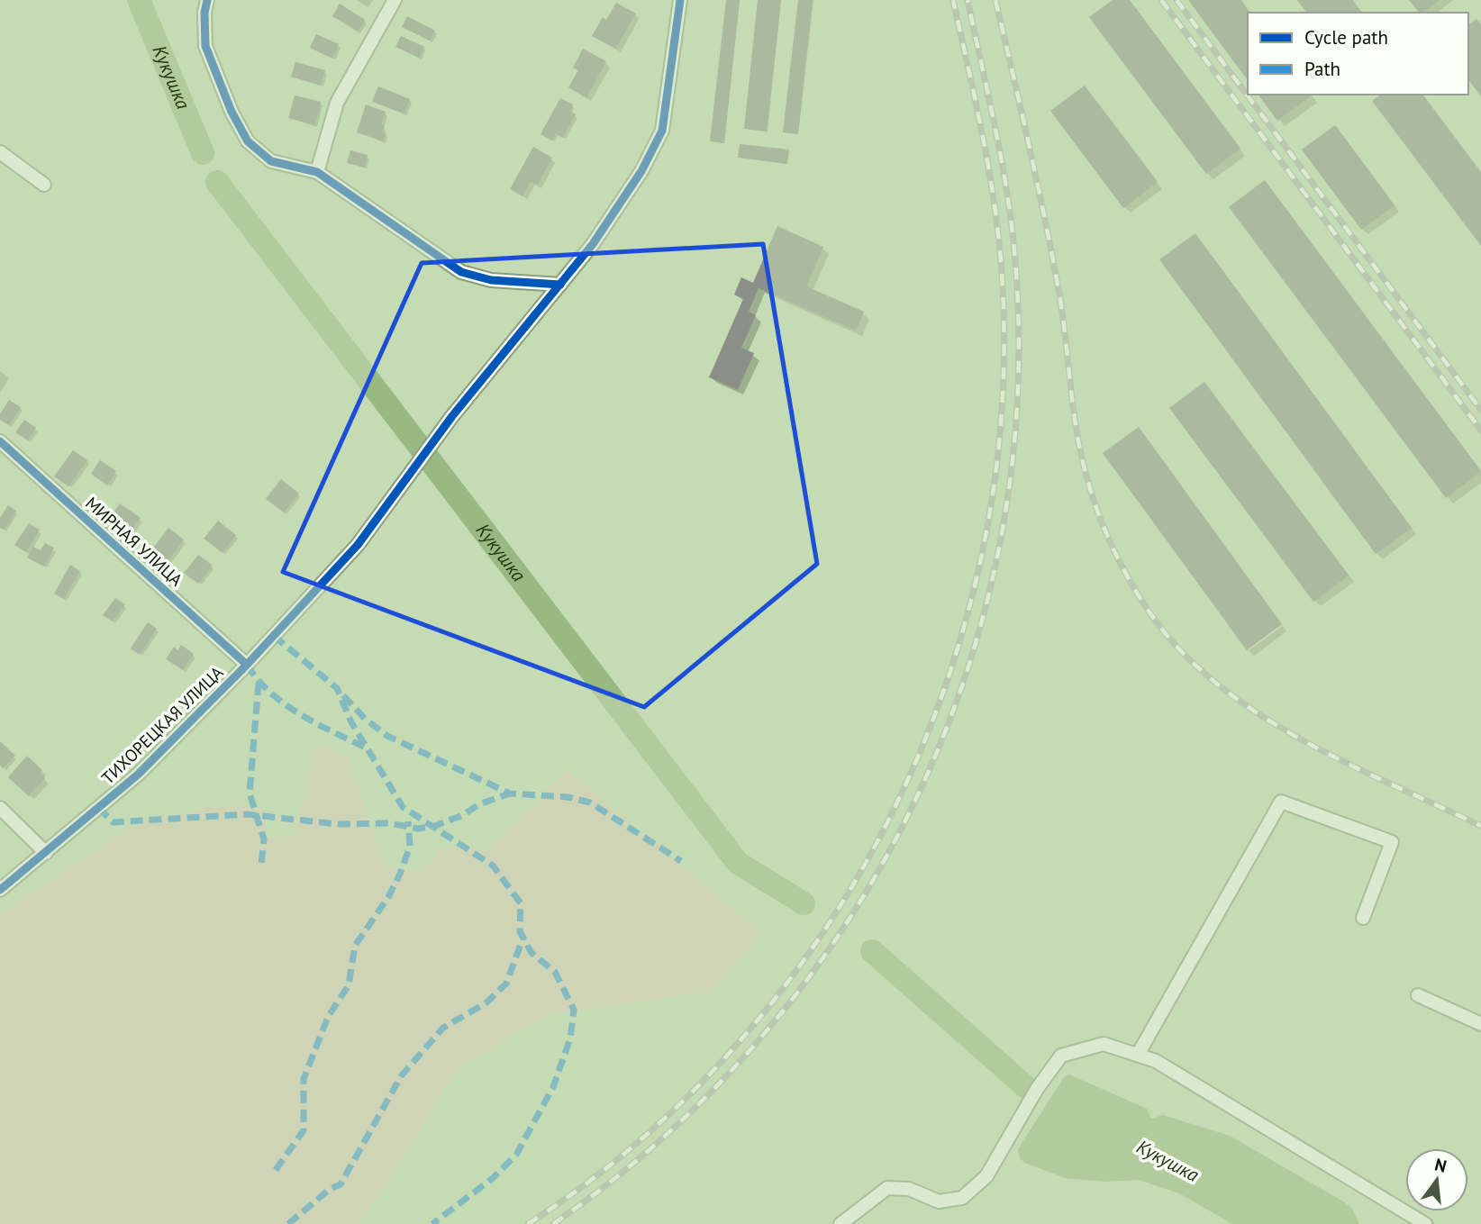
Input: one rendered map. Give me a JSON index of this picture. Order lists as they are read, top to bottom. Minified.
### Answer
{"streets":{"street":["МИРНАЯ УЛИЦА","ТИХОРЕЦКАЯ УЛИЦА"]},"crossings":[["МИРНАЯ УЛИЦА","ТИХОРЕЦКАЯ УЛИЦА"]],"water":["Кукушка"],"legend":["Cycle path","Path"],"north":"top"}
